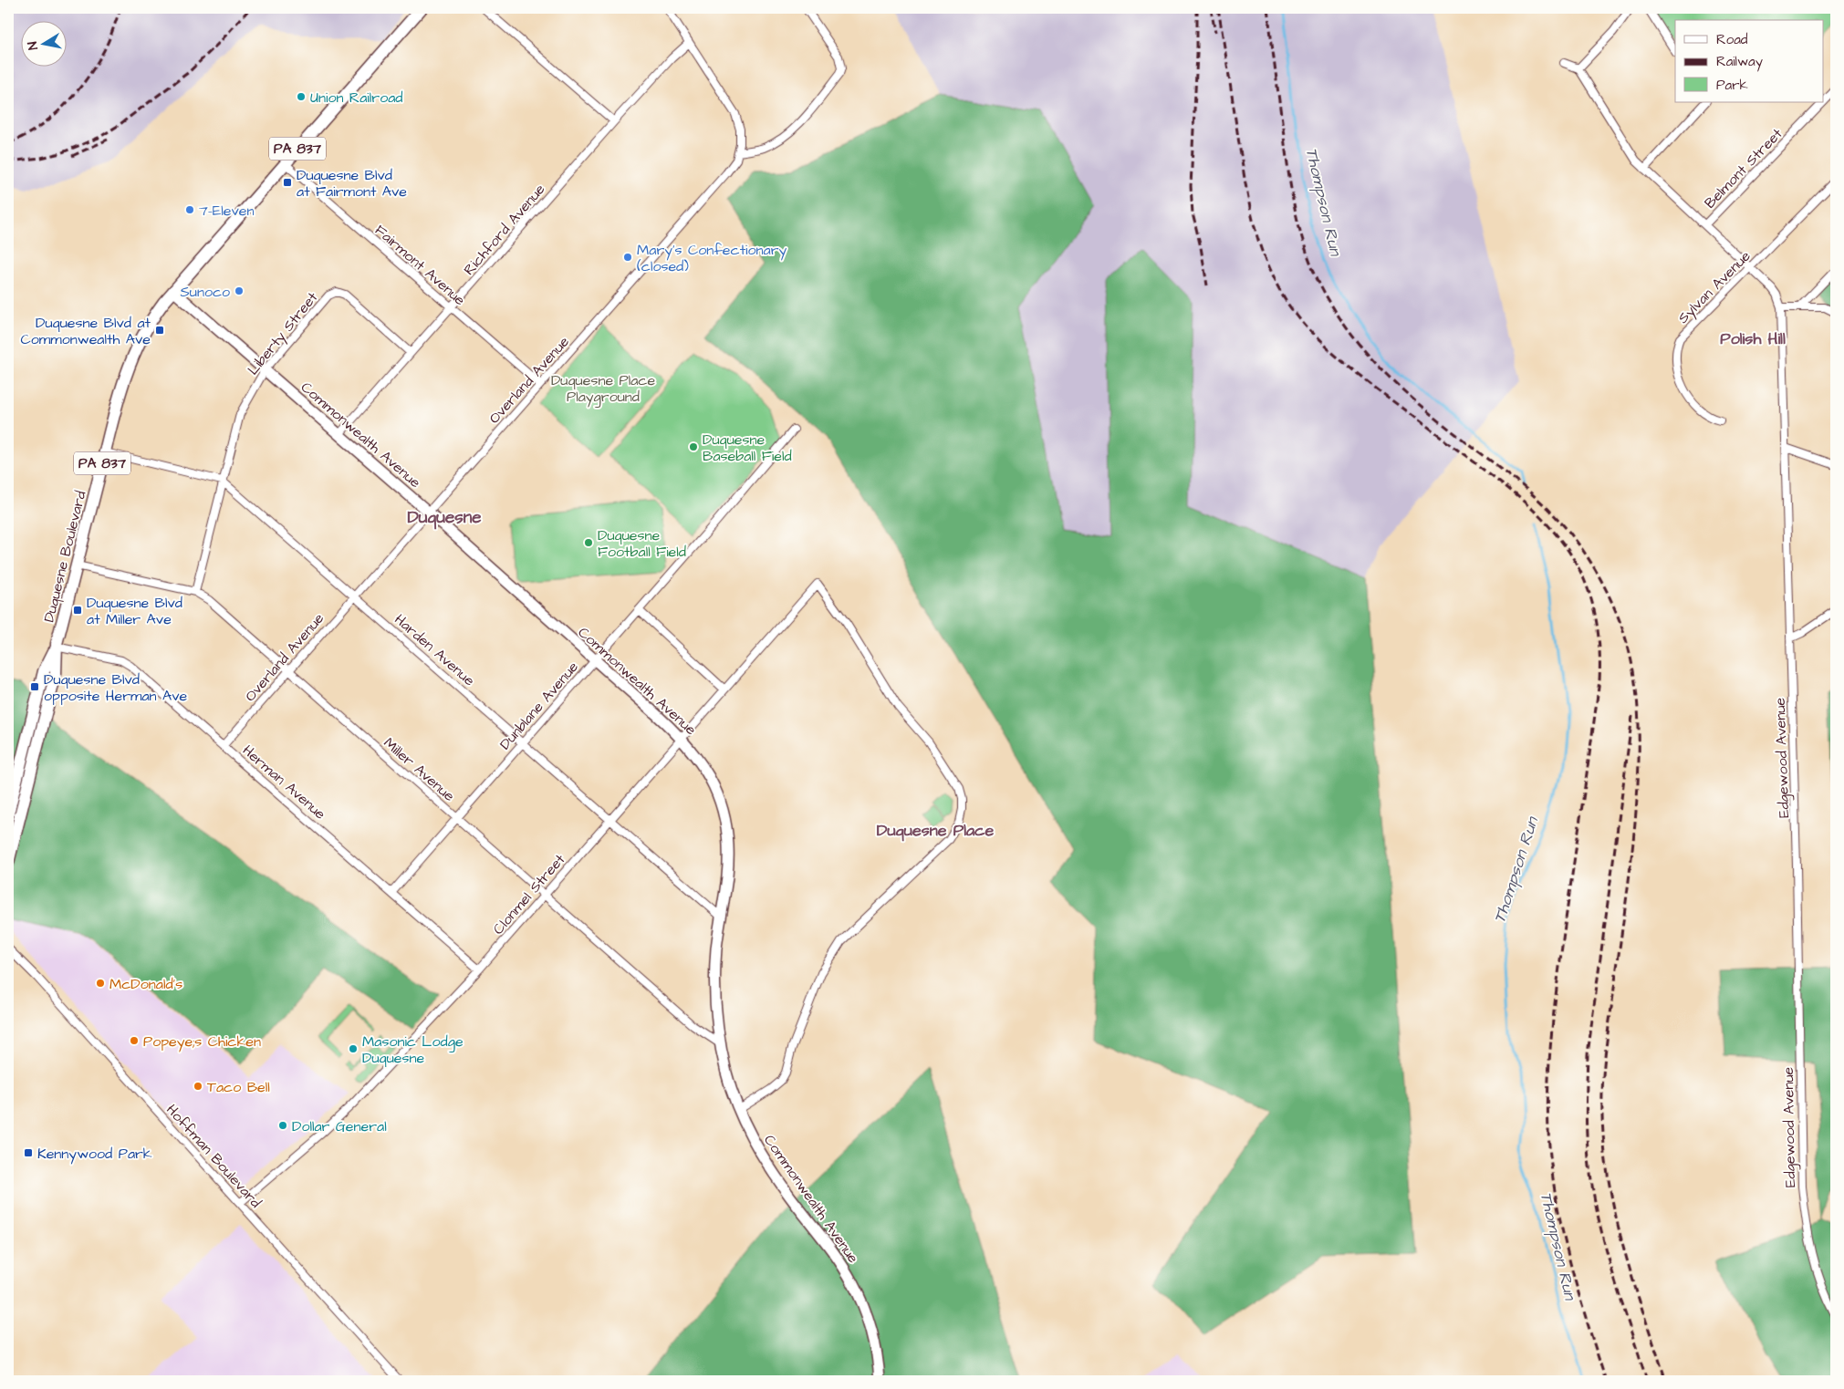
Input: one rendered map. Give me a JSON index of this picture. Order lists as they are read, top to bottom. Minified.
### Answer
{"streets":{"main road":["PA 837","Duquesne Boulevard"],"street":["Belmont Street","Richford Avenue","Fairmont Avenue","Sylvan Avenue","Liberty Street","Overland Avenue","Commonwealth Avenue","Harden Avenue","Dunblane Avenue","Edgewood Avenue","Miller Avenue","Herman Avenue","Clonmel Street","Hoffman Boulevard"]},"crossings":[["Belmont Street","Edgewood Avenue"],["Richford Avenue","Fairmont Avenue"],["Richford Avenue","Liberty Street"],["Richford Avenue","Overland Avenue"],["Richford Avenue","Commonwealth Avenue"],["Fairmont Avenue","Overland Avenue"],["Fairmont Avenue","Duquesne Boulevard"],["Sylvan Avenue","Edgewood Avenue"],["Liberty Street","Commonwealth Avenue"],["Liberty Street","Harden Avenue"],["Liberty Street","Miller Avenue"],["Overland Avenue","Commonwealth Avenue"],["Overland Avenue","Harden Avenue"],["Overland Avenue","Miller Avenue"],["Overland Avenue","Herman Avenue"],["Commonwealth Avenue","Duquesne Boulevard"],["Commonwealth Avenue","Harden Avenue"],["Commonwealth Avenue","Dunblane Avenue"],["Commonwealth Avenue","Miller Avenue"],["Commonwealth Avenue","Clonmel Street"],["Duquesne Boulevard","Harden Avenue"],["Duquesne Boulevard","Miller Avenue"],["Duquesne Boulevard","Herman Avenue"],["Harden Avenue","Dunblane Avenue"],["Harden Avenue","Clonmel Street"],["Dunblane Avenue","Miller Avenue"],["Dunblane Avenue","Herman Avenue"],["Miller Avenue","Clonmel Street"],["Herman Avenue","Clonmel Street"],["Clonmel Street","Hoffman Boulevard"]],"districts":["Polish Hill","Duquesne","Duquesne Place"],"water":["Thompson Run"],"parks":["Duquesne Place Playground"],"places":{"other":["Union Railroad","7-Eleven","Mary's Confectionary (closed)","Sunoco","Duquesne Baseball Field","Duquesne Football Field","McDonald's","Popeye;s Chicken","Masonic Lodge Duquesne","Taco Bell","Dollar General"],"transit":["Duquesne Blvd at Fairmont Ave","Duquesne Blvd at Commonwealth Ave","Duquesne Blvd at Miller Ave","Duquesne Blvd opposite Herman Ave","Kennywood Park"]},"legend":["Road","Railway","Park"],"north":"left"}
